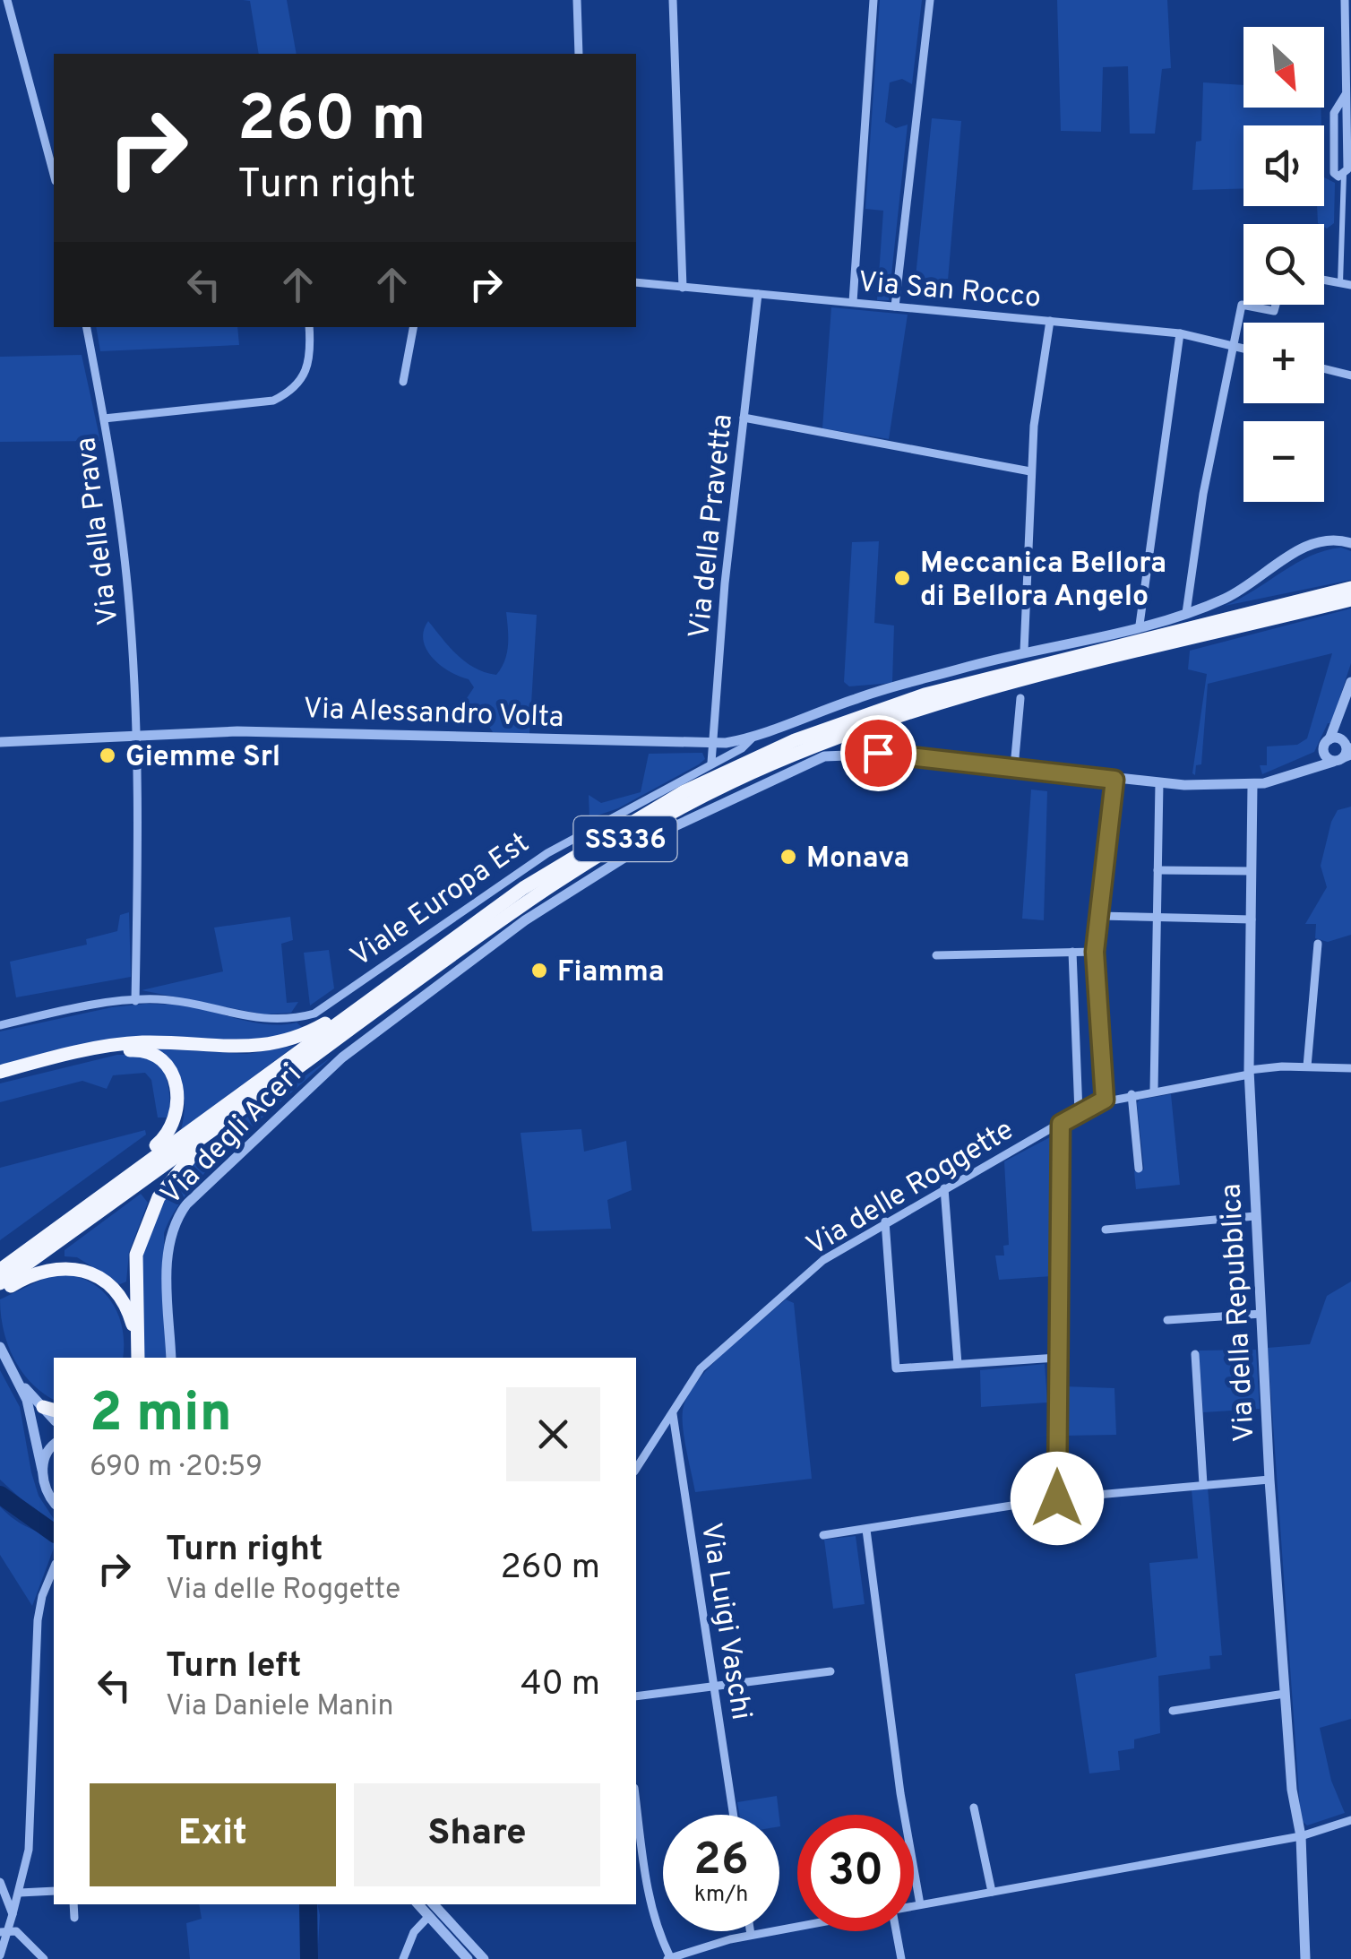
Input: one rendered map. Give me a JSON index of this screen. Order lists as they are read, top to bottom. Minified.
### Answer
{"streets":{"highway":["SS336"],"street":["Via San Rocco","Via della Pravetta","Via della Prava","Via Alessandro Volta","Viale Europa Est","Via degli Aceri","Via delle Roggette","Via della Repubblica","Via Luigi Vaschi"]},"crossings":[["Via San Rocco","Via della Pravetta"],["Via della Pravetta","Via Alessandro Volta"],["Via della Pravetta","Viale Europa Est"],["Via della Prava","Via Alessandro Volta"],["Via Alessandro Volta","Viale Europa Est"],["Via delle Roggette","Via della Repubblica"],["Via delle Roggette","Via Luigi Vaschi"]],"places":["Meccanica Bellora di Bellora Angelo","Giemme Srl","Monava","Fiamma"],"north":"bottom right","page":{"map_buttons":["+","−"],"turn":["260 m","Turn right"],"heading":["2 min","690 m · 20:59"],"list":[{"name":"Turn right","note":"Via delle Roggette","value":"260 m"},{"name":"Turn left","note":"Via Daniele Manin","value":"40 m"}],"buttons":["Exit","Share"],"speed":"26 km/h","limit":"30"}}
